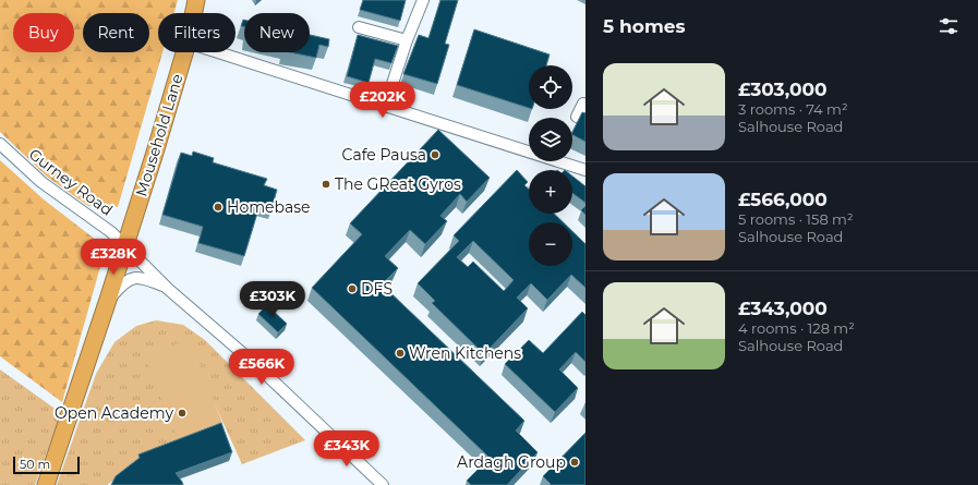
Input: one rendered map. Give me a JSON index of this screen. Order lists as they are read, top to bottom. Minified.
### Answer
{"streets":{"highway":["Mousehold Lane"],"street":["Gurney Road"]},"crossings":[["Mousehold Lane","Gurney Road"]],"places":["Cafe Pausa","The GReat Gyros","Homebase","DFS","Wren Kitchens","Open Academy","Ardagh Group"],"scale_bar":"50 m","page":{"heading":"5 homes","chip":["Buy","Rent","Filters","New"],"list":[{"name":"£303,000","note":"3 rooms · 74 m² · Salhouse Road"},{"name":"£566,000","note":"5 rooms · 158 m² · Salhouse Road"},{"name":"£343,000","note":"4 rooms · 128 m² · Salhouse Road"}],"map_buttons":["+","−"],"price":["£202K","£328K","£303K","£566K","£343K"],"scale":"50 m"}}
